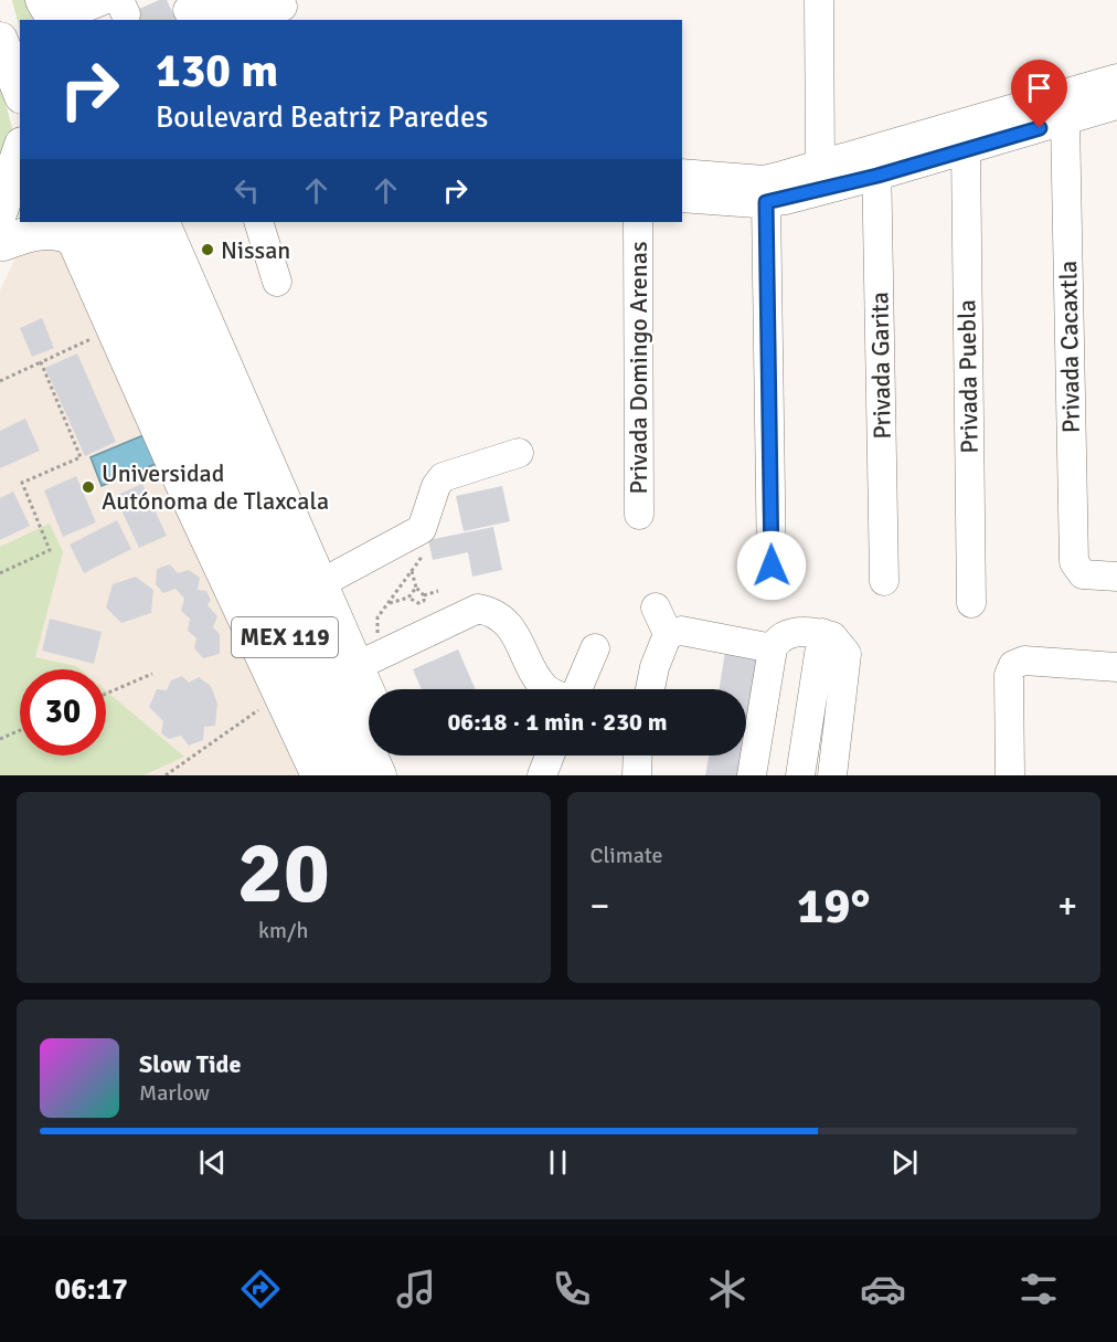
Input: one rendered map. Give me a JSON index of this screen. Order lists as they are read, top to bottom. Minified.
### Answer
{"streets":{"main road":["MEX 119"],"street":["Privada Cacaxtla","Privada Garita","Privada Domingo Arenas","Privada Puebla"]},"places":["Nissan","Universidad Autónoma de Tlaxcala"],"page":{"turn":["130 m","Boulevard Beatriz Paredes"],"limit":"30","trip":"06:18 · 1 min · 230 m","tile":[["20","km/h"],"Climate"],"heat":["−","19°","+"],"song":["Slow Tide","Marlow"],"tabs":"06:17"}}
